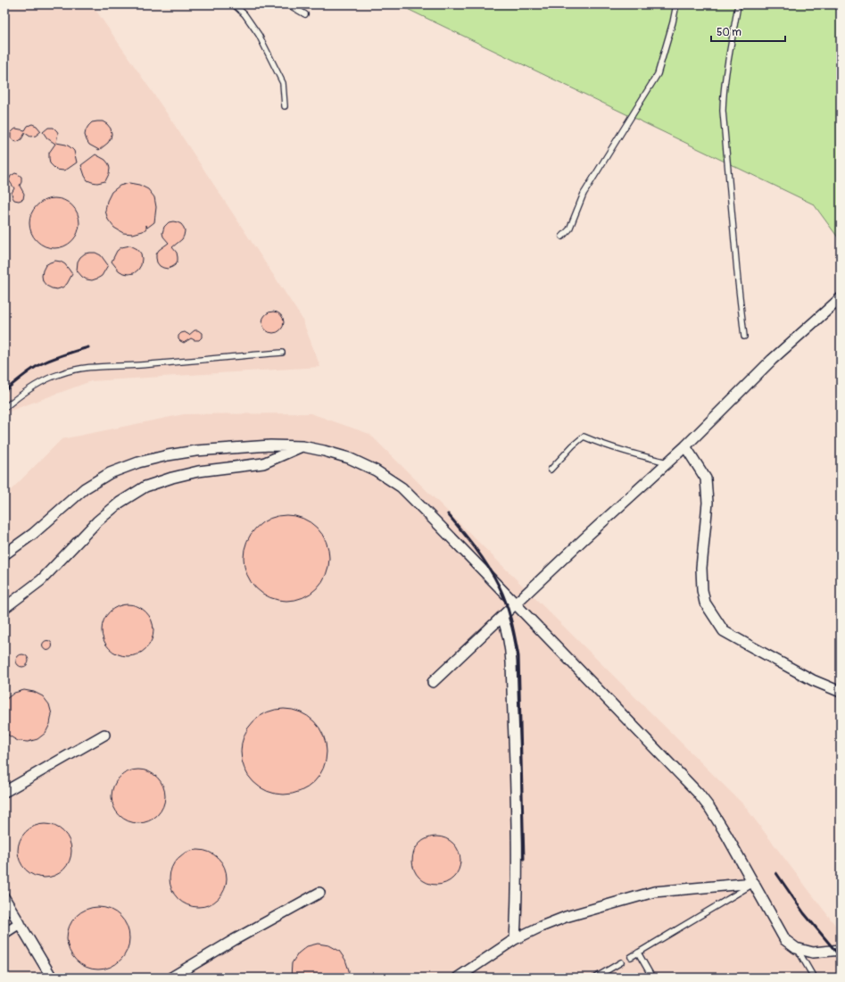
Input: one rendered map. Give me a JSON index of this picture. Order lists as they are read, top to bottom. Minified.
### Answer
{"scale_bar":"50 m"}
